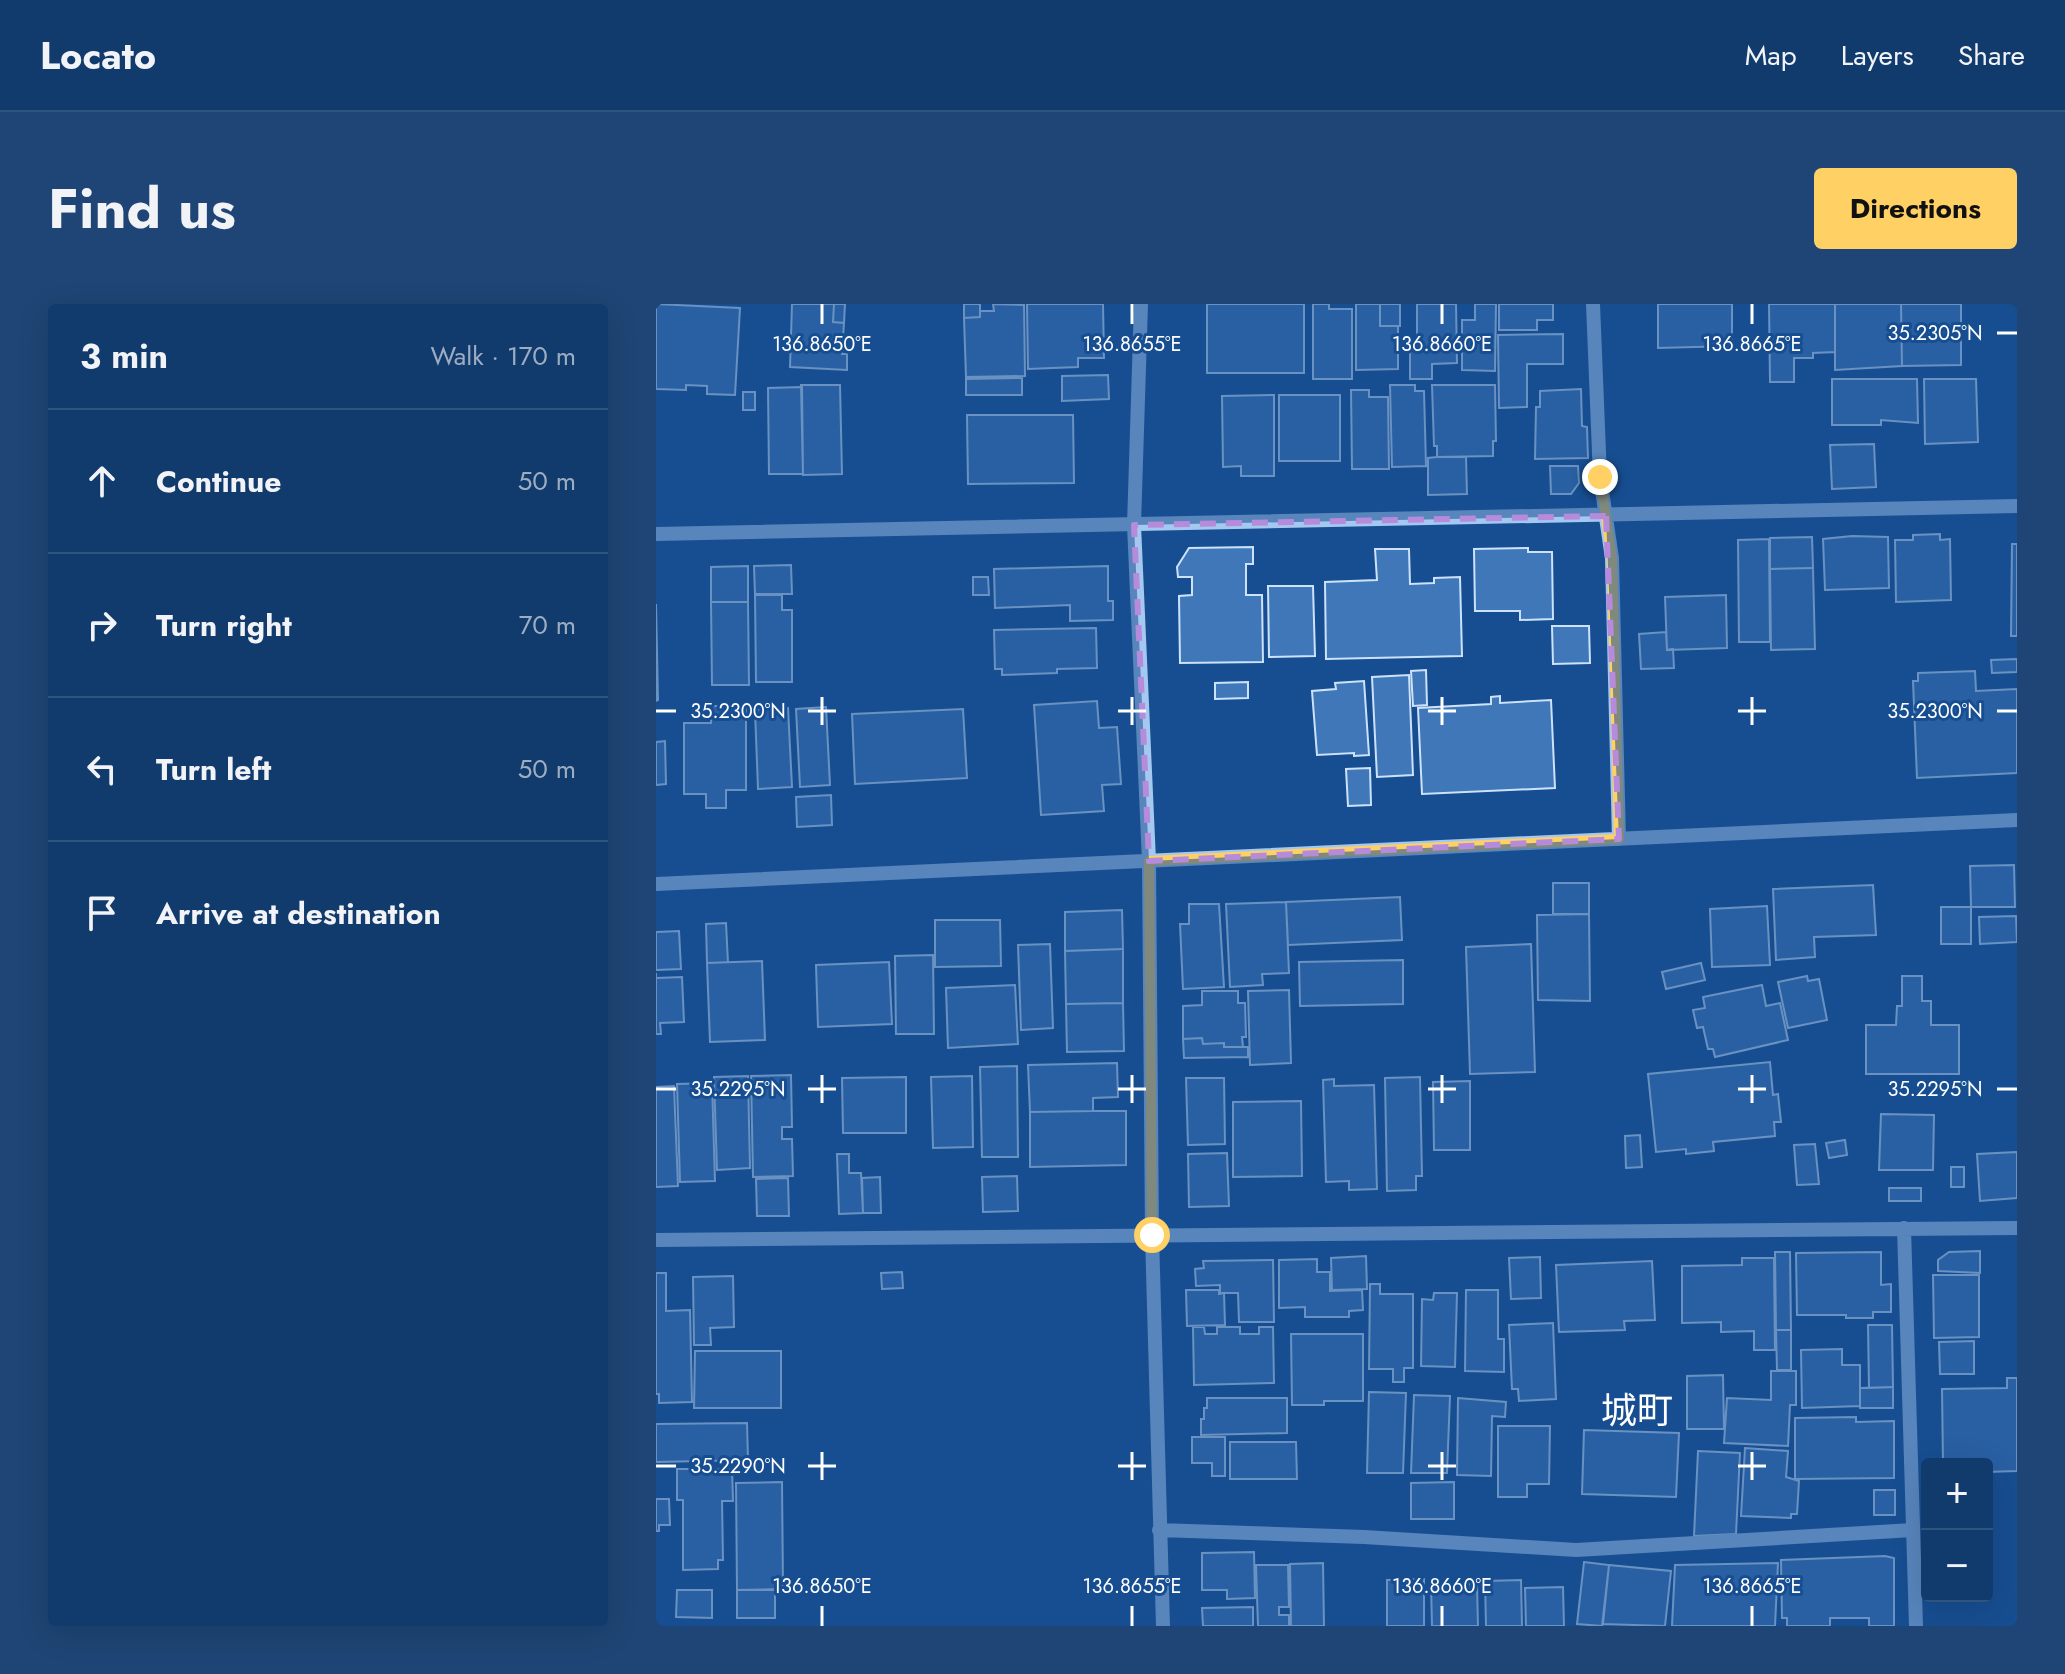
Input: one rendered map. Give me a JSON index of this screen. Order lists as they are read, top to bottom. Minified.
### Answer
{"districts":["城町"],"page":{"header":"Locato","nav":["Map","Layers","Share"],"title":"Find us","buttons":"Directions","heading":["3 min","Walk · 170 m"],"list":[["Continue","50 m"],["Turn right","70 m"],["Turn left","50 m"],"Arrive at destination"],"map_buttons":["+","−"]},"coordinates":["35.2305°N","136.8650°E","136.8655°E","136.8660°E","136.8665°E","35.2300°N","35.2295°N","35.2290°N"]}
